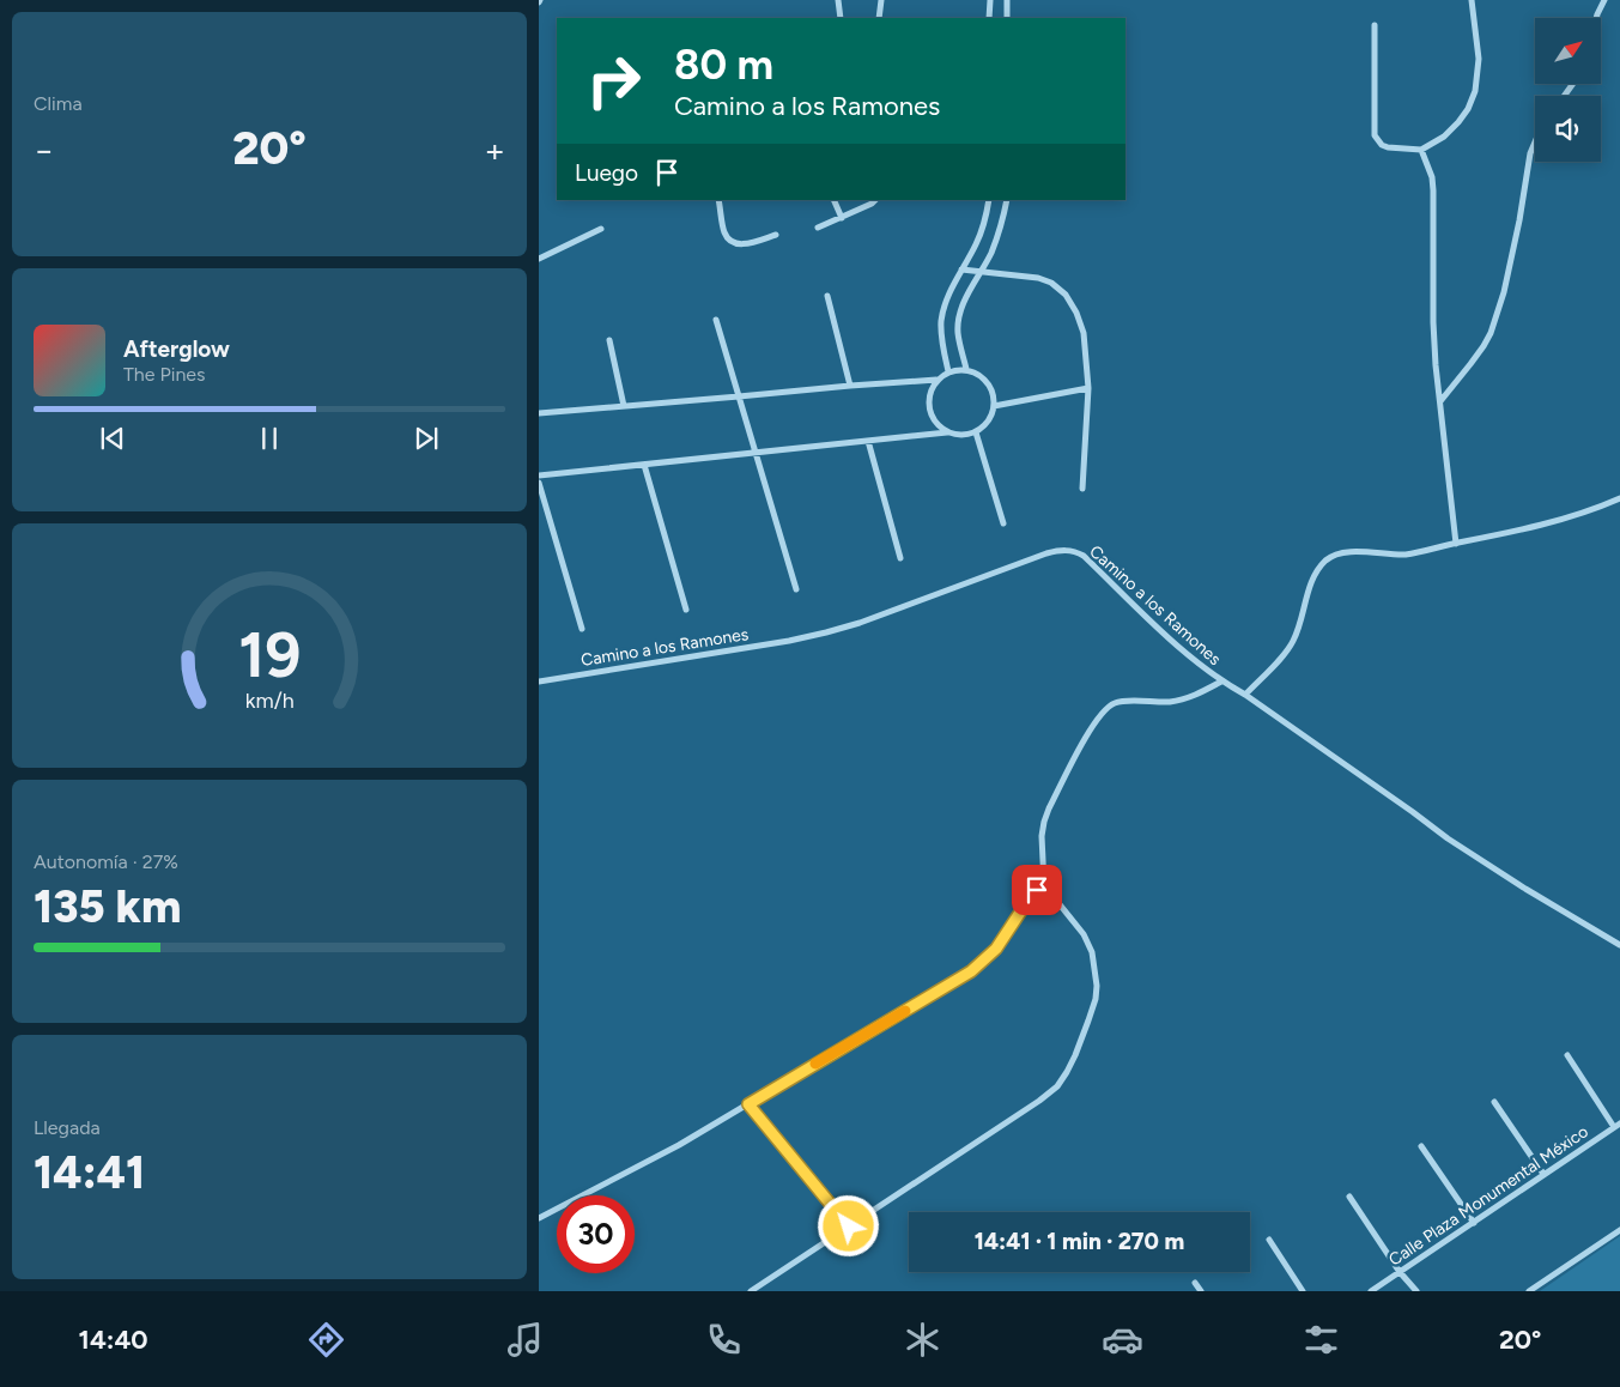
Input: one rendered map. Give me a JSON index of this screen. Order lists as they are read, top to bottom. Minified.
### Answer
{"streets":{"street":["Camino a los Ramones","Calle Plaza Monumental México"]},"north":"top right","page":{"tile":["Clima",["Autonomía · 27%","135 km"],["Llegada","14:41"]],"turn":["80 m","Camino a los Ramones"],"heat":["−","20°","+"],"then":"Luego","song":["Afterglow","The Pines"],"limit":"30","trip":"14:41 · 1 min · 270 m","tabs":["14:40","20°"],"gauge":["19","km/h"]}}
